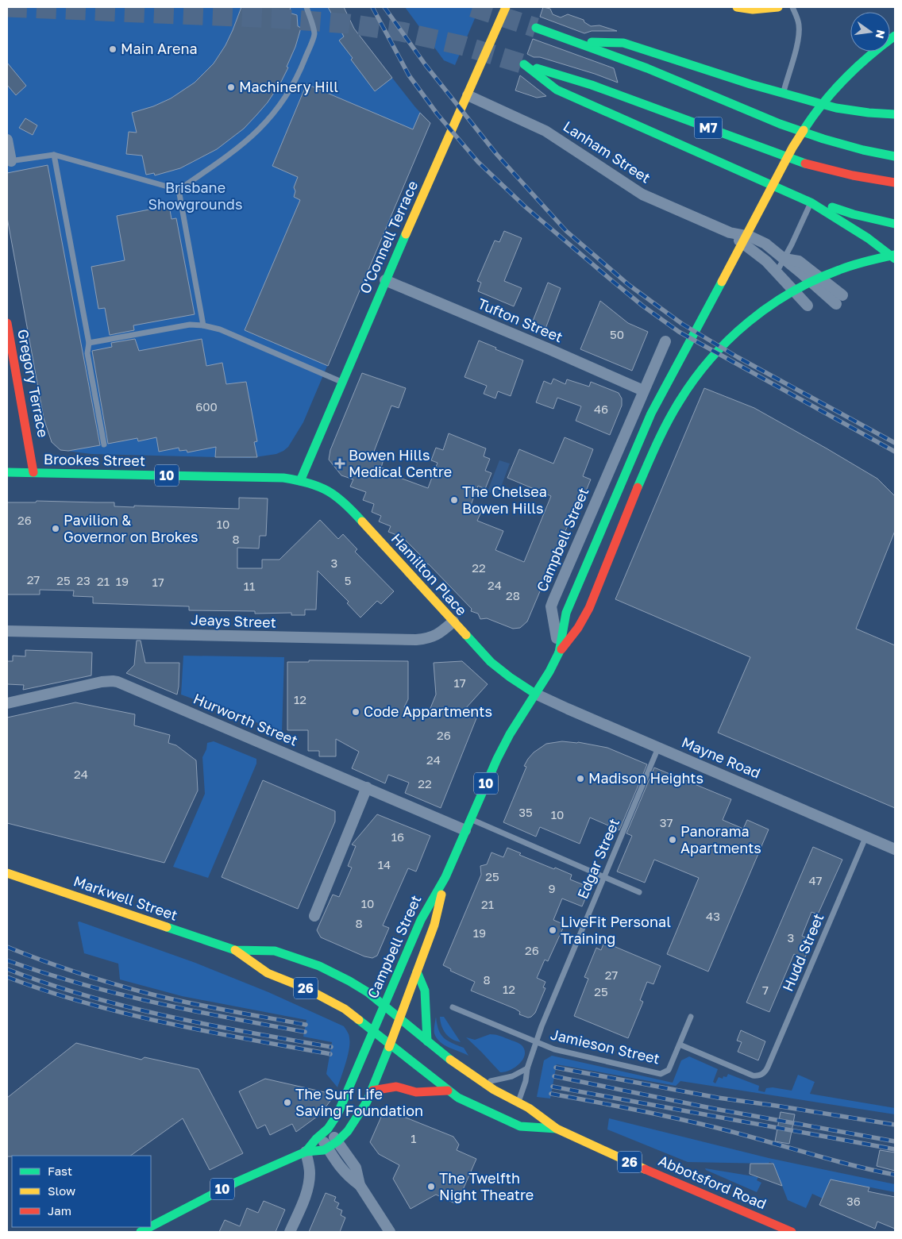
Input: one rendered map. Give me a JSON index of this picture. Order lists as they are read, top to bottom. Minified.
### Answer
{"streets":{"main road":["M7","O'Connell Terrace","Gregory Terrace","Brookes Street","10","Campbell Street","Hamilton Place","Markwell Street","26","Abbotsford Road"],"street":["Lanham Street","Tufton Street","Jeays Street","Hurworth Street","Mayne Road"],"lane":["Edgar Street","Hudd Street","Jamieson Street"]},"crossings":[["Lanham Street","O'Connell Terrace"],["O'Connell Terrace","Tufton Street"],["O'Connell Terrace","Brookes Street"],["O'Connell Terrace","Hamilton Place"],["Tufton Street","Campbell Street"],["Gregory Terrace","Brookes Street"],["Brookes Street","Hamilton Place"],["10","Campbell Street"],["10","Markwell Street"],["10","Abbotsford Road"],["Campbell Street","Hamilton Place"],["Campbell Street","Hurworth Street"],["Campbell Street","Mayne Road"],["Campbell Street","Markwell Street"],["Campbell Street","Abbotsford Road"],["Hamilton Place","Jeays Street"],["Hamilton Place","Mayne Road"],["Mayne Road","Edgar Street"],["Mayne Road","Hudd Street"],["Edgar Street","Jamieson Street"],["Edgar Street","Abbotsford Road"],["Markwell Street","Abbotsford Road"],["Hudd Street","Jamieson Street"]],"parks":["Brisbane Showgrounds"],"places":{"other":["Main Arena","Machinery Hill","The Chelsea Bowen Hills","Pavilion & Governor on Brokes","Code Appartments","Madison Heights","Panorama Apartments","LiveFit Personal Training","The Surf Life Saving Foundation","The Twelfth Night Theatre"],"health":["Bowen Hills Medical Centre"]},"house_numbers":["50","600","46","26","10","8","3","22","27","25","23","5","21","19","17","24","11","28","17","12","26","24","24","22","35","10","37","16","14","25","47","9","10","21","43","8","19","3","26","27","8","12","7","25","1","36"],"legend":["Fast","Slow","Jam"],"north":"right"}
